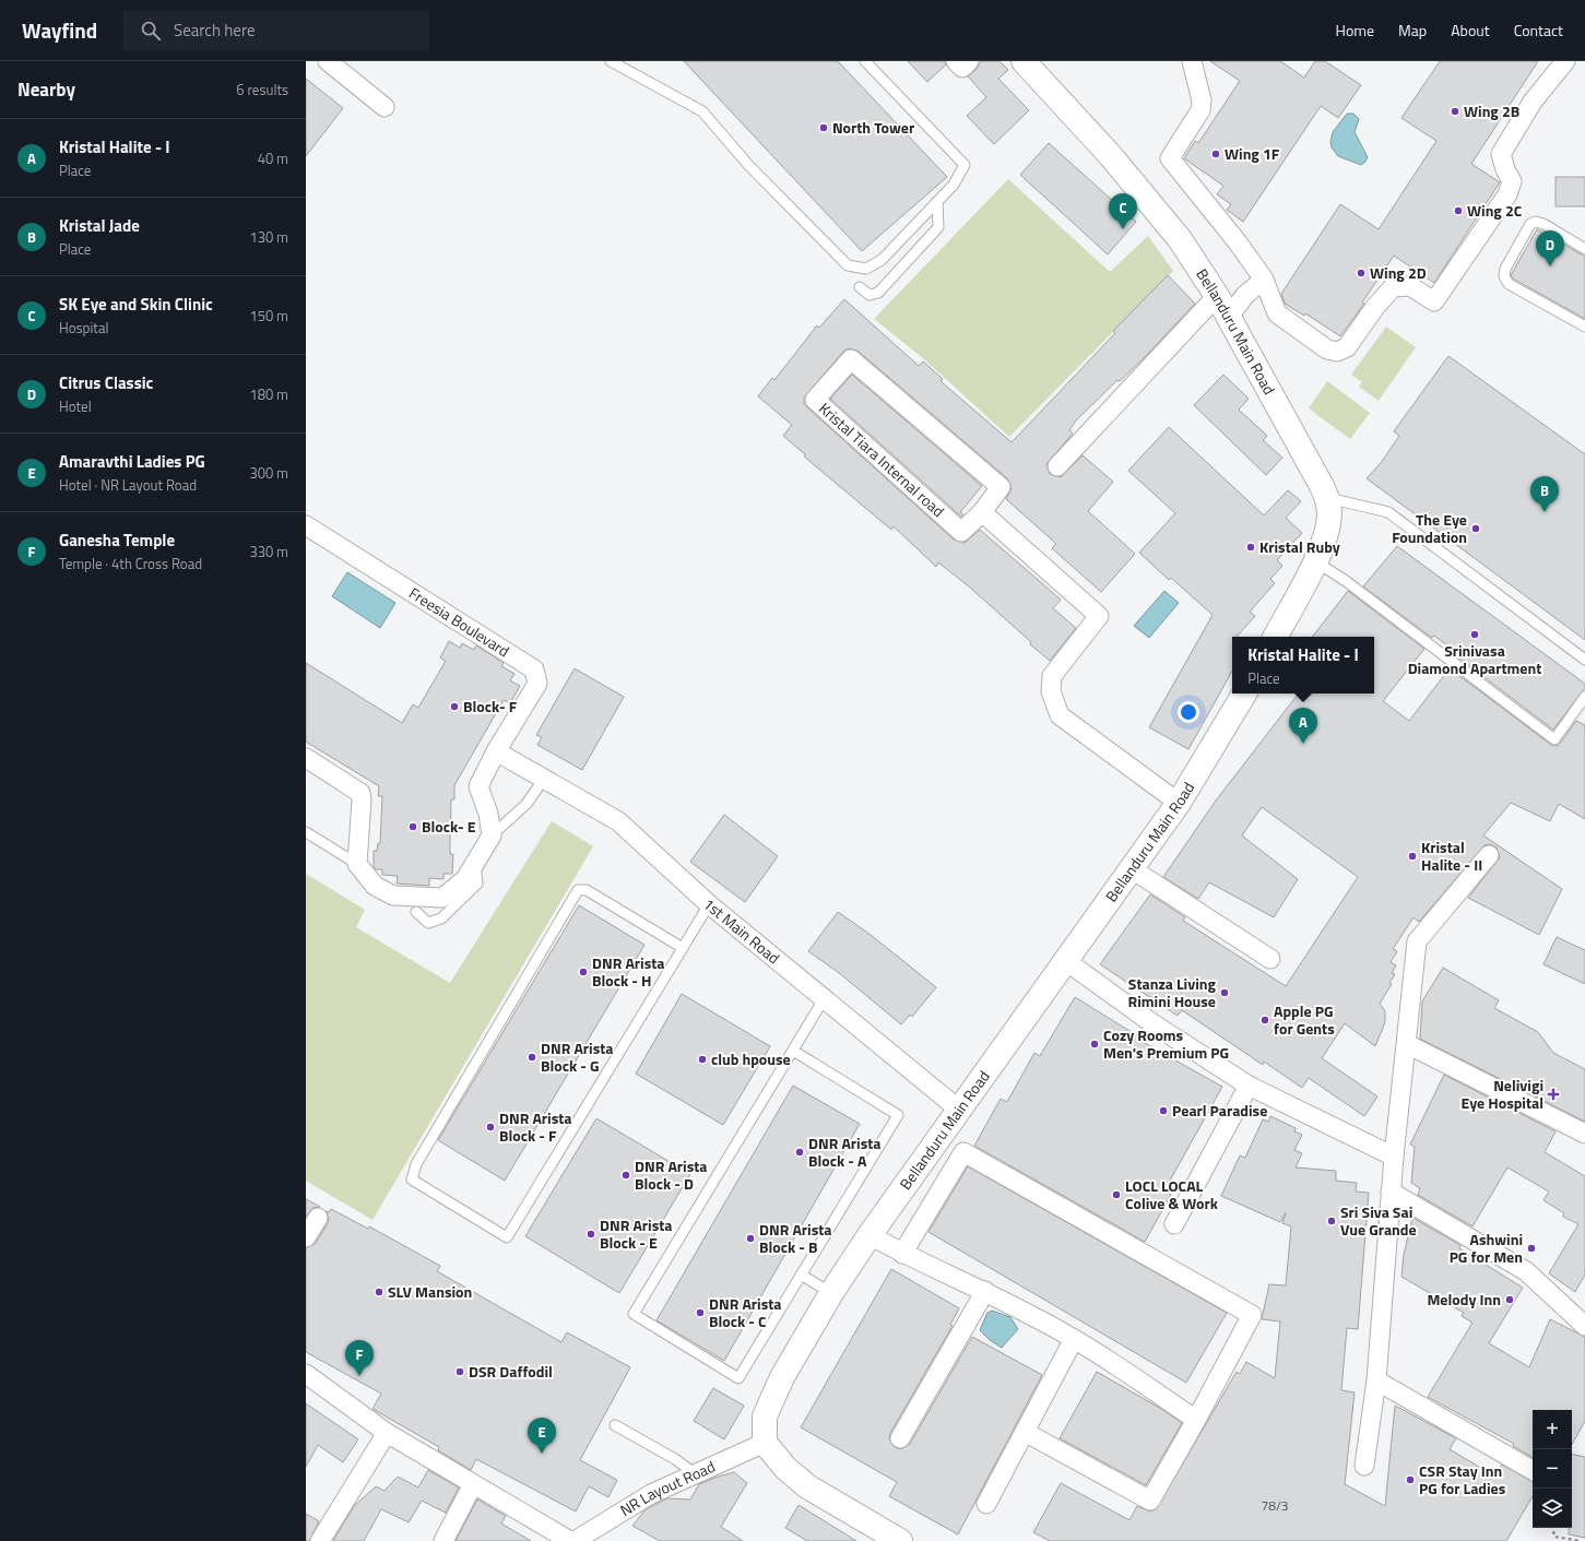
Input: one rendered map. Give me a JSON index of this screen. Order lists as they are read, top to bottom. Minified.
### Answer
{"streets":{"street":["Bellanduru Main Road","Kristal Tiara Internal road","Freesia Boulevard","1st Main Road","NR Layout Road"]},"crossings":[["Bellanduru Main Road","1st Main Road"],["Bellanduru Main Road","NR Layout Road"],["Freesia Boulevard","1st Main Road"]],"places":{"other":["Wing 2B","North Tower","Wing 1F","Wing 2C","Wing 2D","The Eye Foundation","Kristal Ruby","Srinivasa Diamond Apartment","Block- F","Block- E","Kristal Halite - II","DNR Arista Block - H","Stanza Living Rimini House","Apple PG for Gents","Cozy Rooms Men's Premium PG","DNR Arista Block - G","club hpouse","Pearl Paradise","DNR Arista Block - F","DNR Arista Block - A","DNR Arista Block - D","LOCL LOCAL Colive & Work","Sri Siva Sai Vue Grande","DNR Arista Block - E","DNR Arista Block - B","Ashwini PG for Men","SLV Mansion","Melody Inn","DNR Arista Block - C","DSR Daffodil","CSR Stay Inn PG for Ladies"],"health":["Nelivigi Eye Hospital"]},"house_numbers":["78/3"],"page":{"header":"Wayfind","search":"Search here","nav":["Home","Map","About","Contact"],"heading":["Nearby","6 results"],"list":[{"mark":"A","name":"Kristal Halite - I","note":"Place","value":"40 m"},{"mark":"B","name":"Kristal Jade","note":"Place","value":"130 m"},{"mark":"C","name":"SK Eye and Skin Clinic","note":"Hospital","value":"150 m"},{"mark":"D","name":"Citrus Classic","note":"Hotel","value":"180 m"},{"mark":"E","name":"Amaravthi Ladies PG","note":"Hotel · NR Layout Road","value":"300 m"},{"mark":"F","name":"Ganesha Temple","note":"Temple · 4th Cross Road","value":"330 m"}],"pins":["C","D","B","A","F","E"],"popup":["Kristal Halite - I","Place"],"map_buttons":["+","−"]}}
